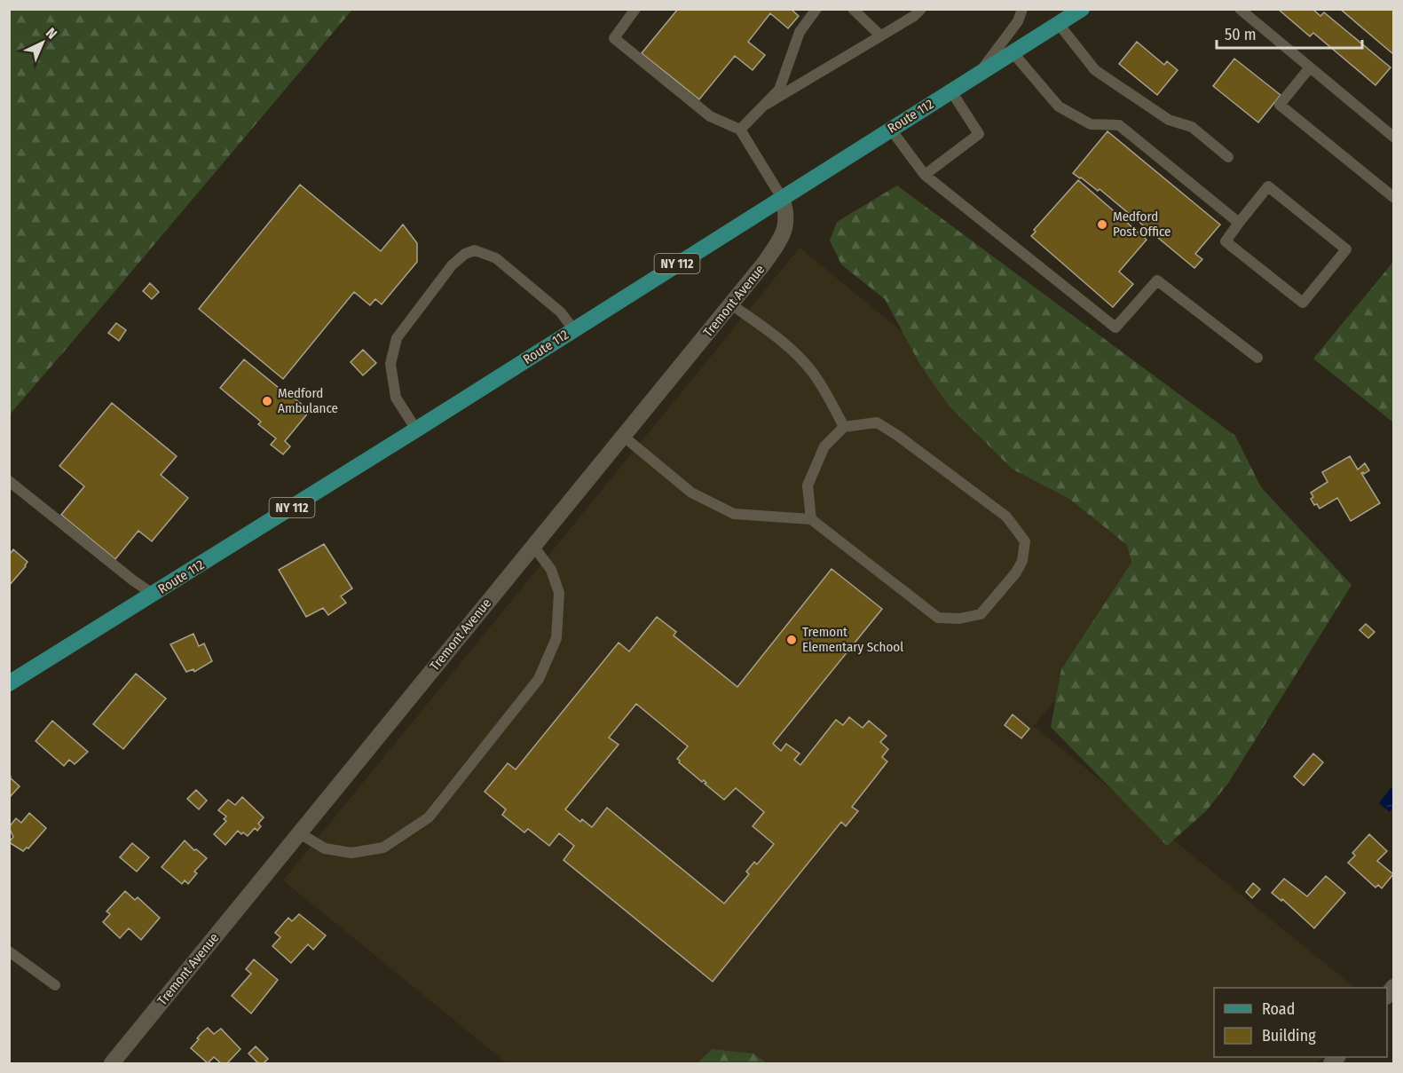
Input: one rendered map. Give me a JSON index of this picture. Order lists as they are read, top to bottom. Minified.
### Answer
{"streets":{"main road":["Route 112","NY 112"],"street":["Tremont Avenue"]},"crossings":[["Route 112","Tremont Avenue"]],"places":["Medford Post Office","Medford Ambulance","Tremont Elementary School"],"legend":["Road","Building"],"scale_bar":"50 m","north":"top right"}
